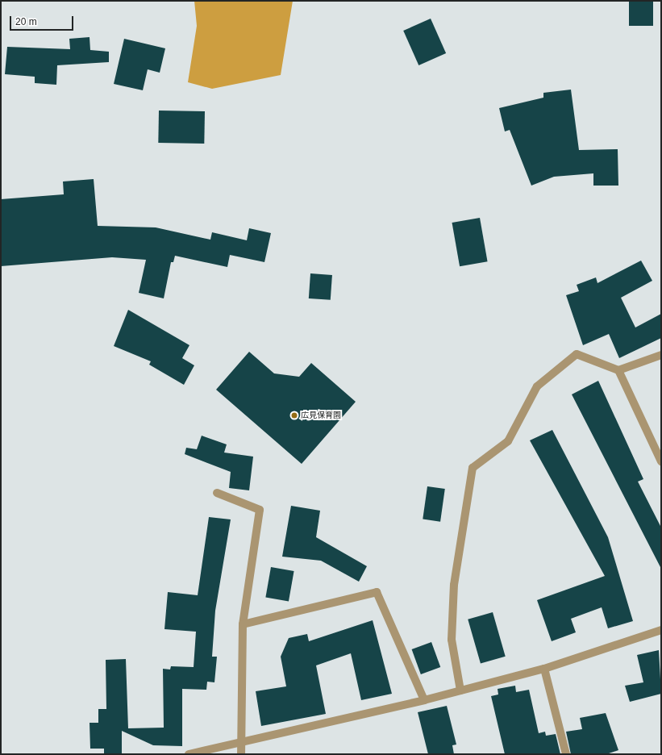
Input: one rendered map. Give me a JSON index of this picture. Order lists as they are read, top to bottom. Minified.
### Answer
{"places":["広見保育園"],"scale_bar":"20 m"}
